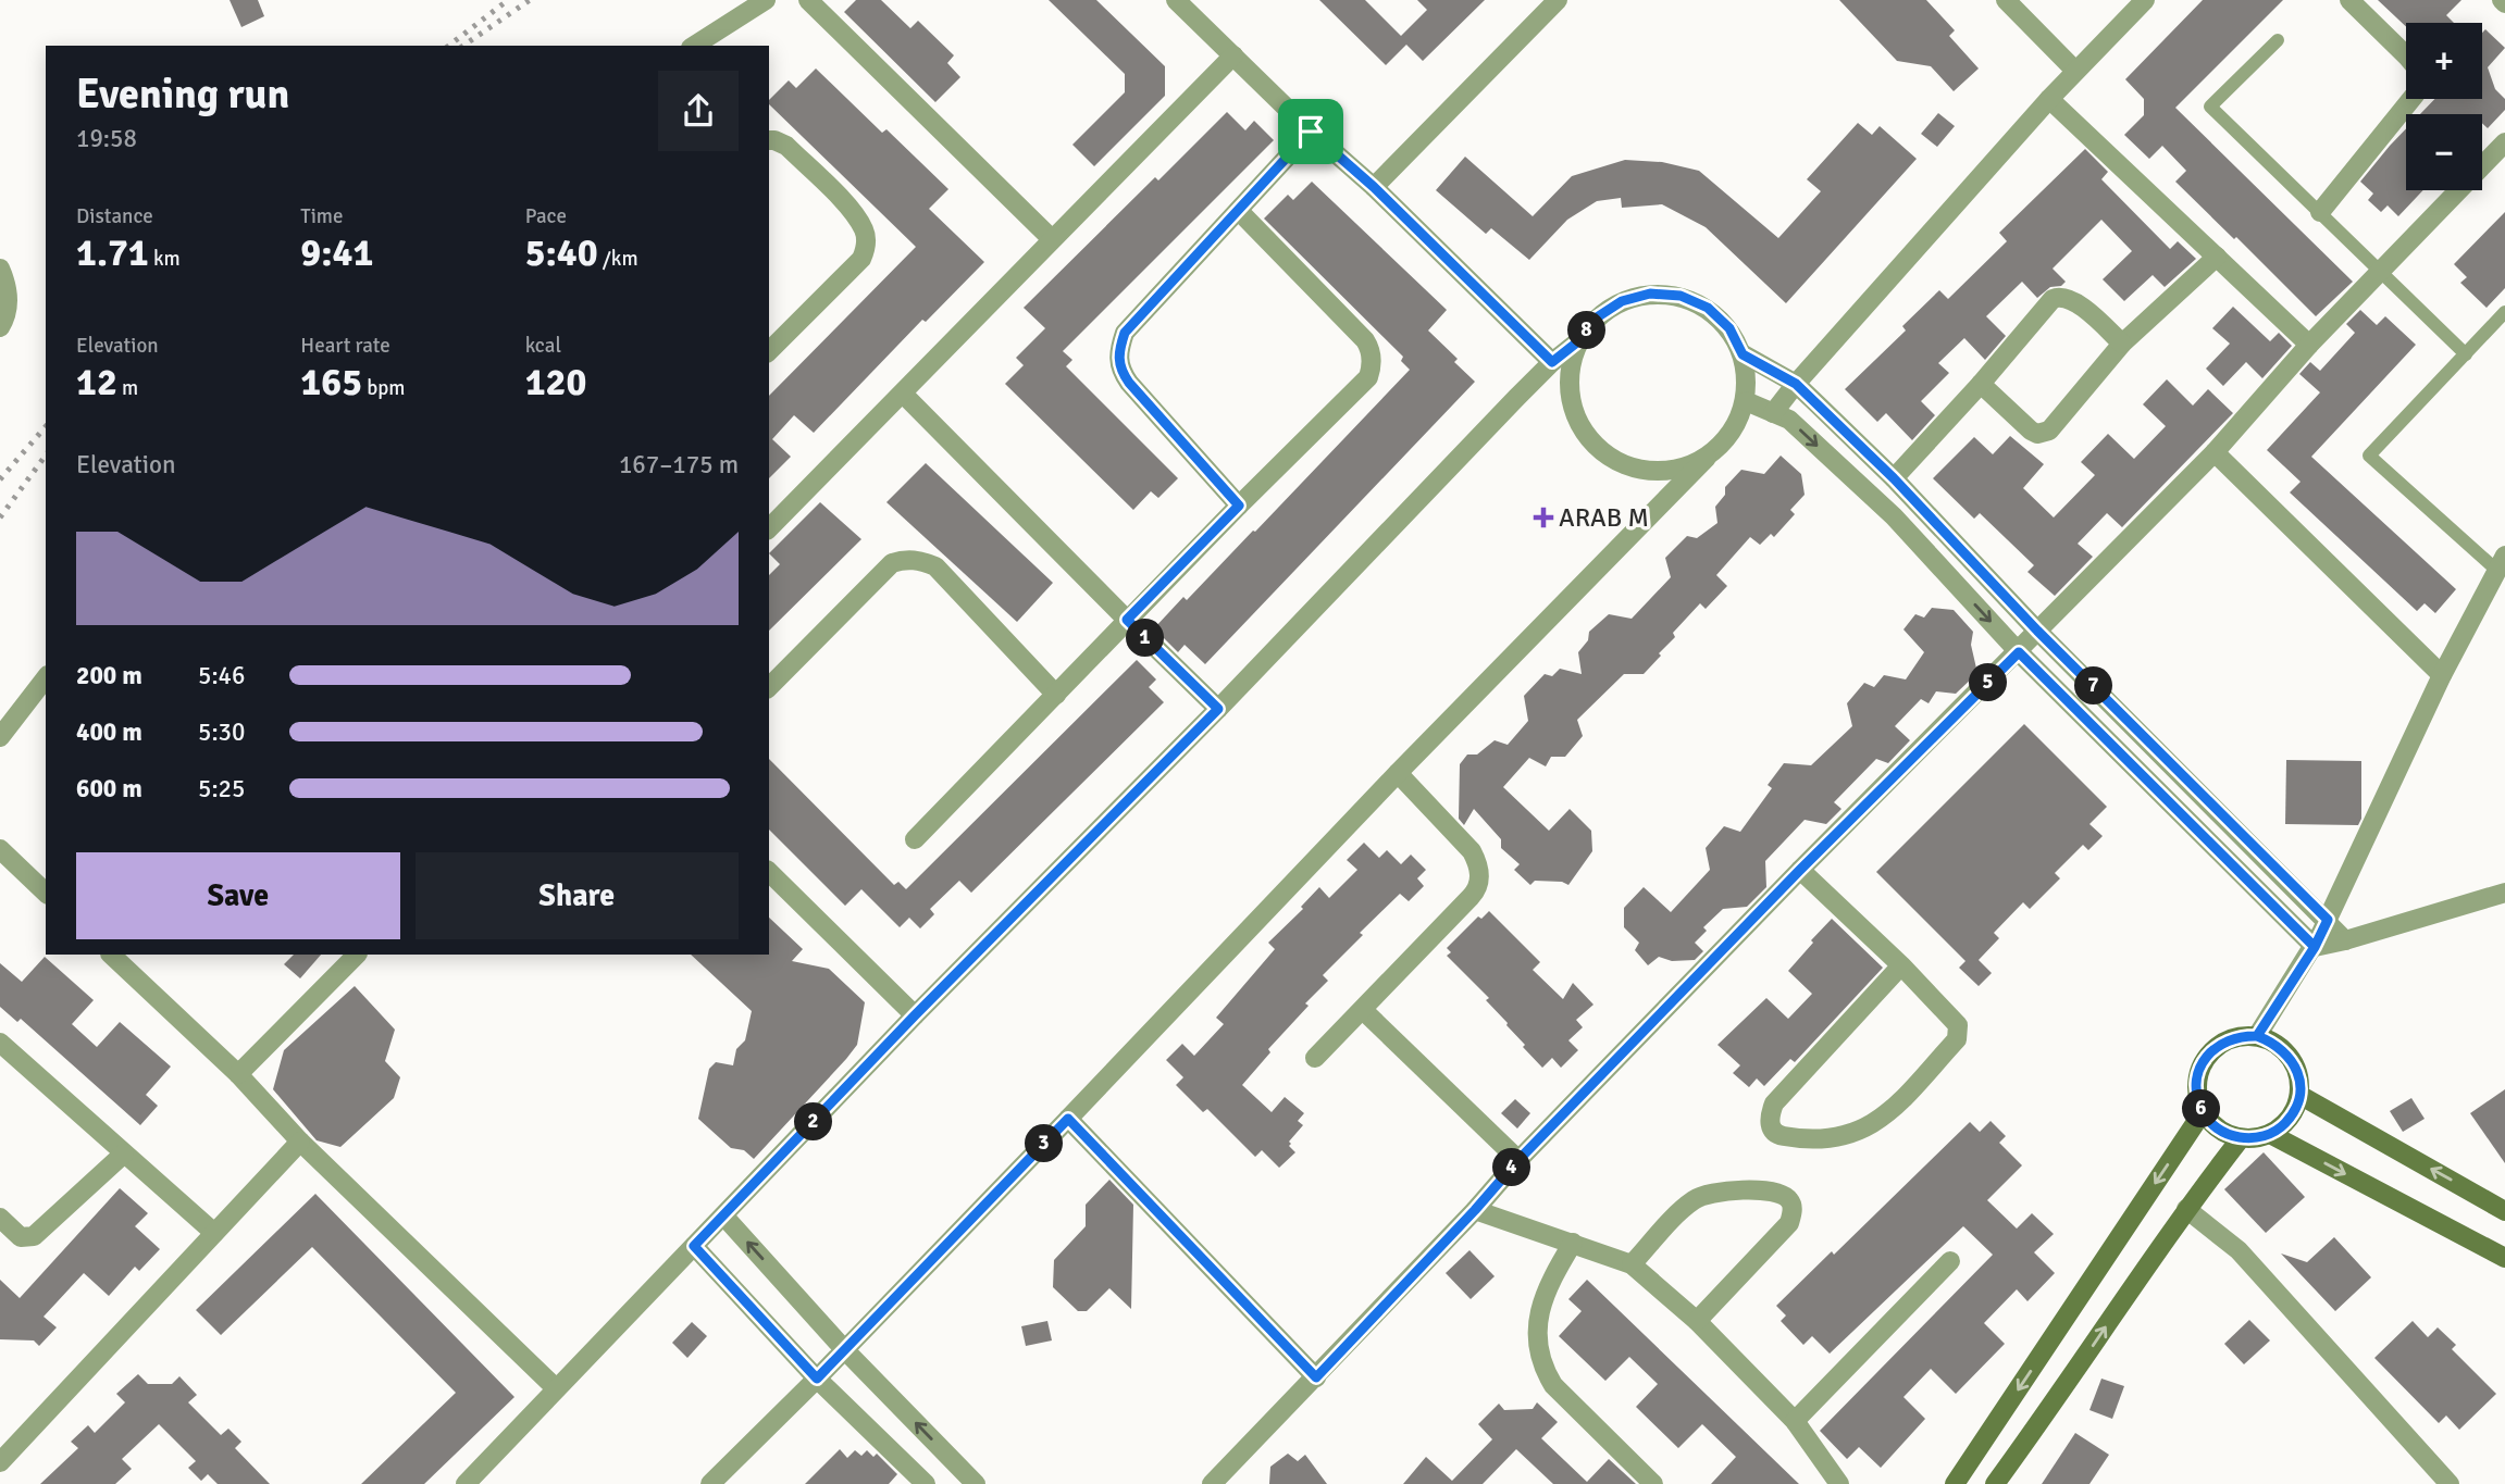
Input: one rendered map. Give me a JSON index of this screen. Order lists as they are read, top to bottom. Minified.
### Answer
{"places":{"health":["ARAB M"]},"page":{"map_buttons":["+","−"],"heading":["Evening run","19:58"],"stats":[["Distance","1.71 km"],["Time","9:41"],["Pace","5:40 /km"],["Elevation","12 m"],["Heart rate","165 bpm"],["kcal","120"]],"pins":["8","1","5","7","6","2","3","4"],"chart":["Elevation","167–175 m"],"list":[{"name":"200 m","note":"5:46"},{"name":"400 m","note":"5:30"},{"name":"600 m","note":"5:25"}],"buttons":["Save","Share"]}}
